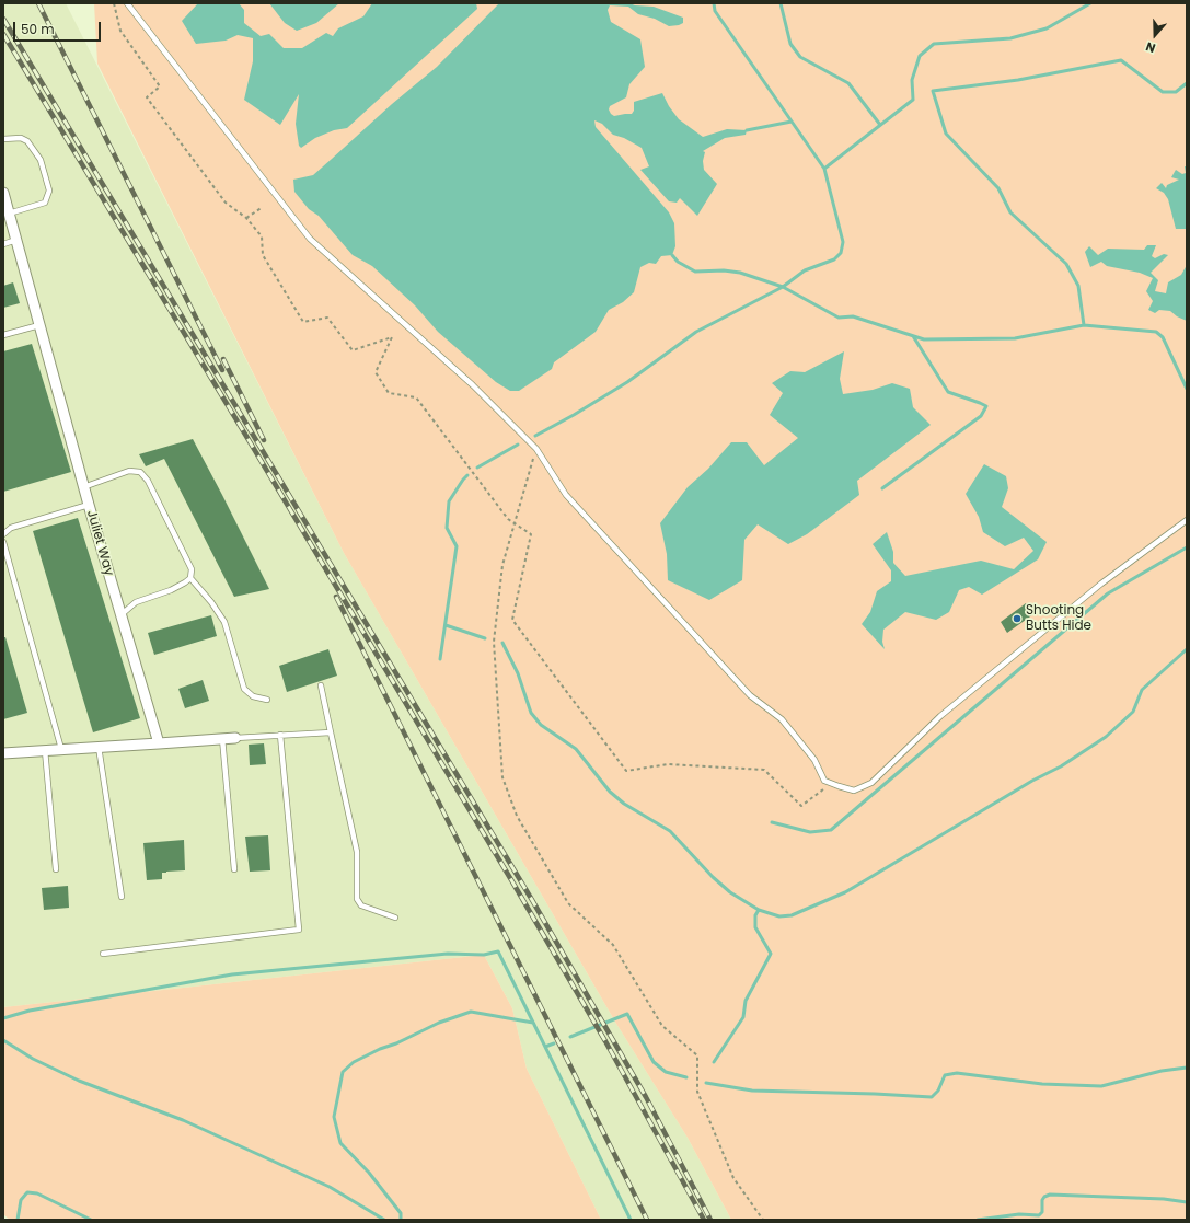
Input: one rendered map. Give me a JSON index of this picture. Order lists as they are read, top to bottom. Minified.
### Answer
{"streets":{"street":["Juliet Way"]},"places":["Shooting Butts Hide"],"scale_bar":"50 m","north":"bottom"}
